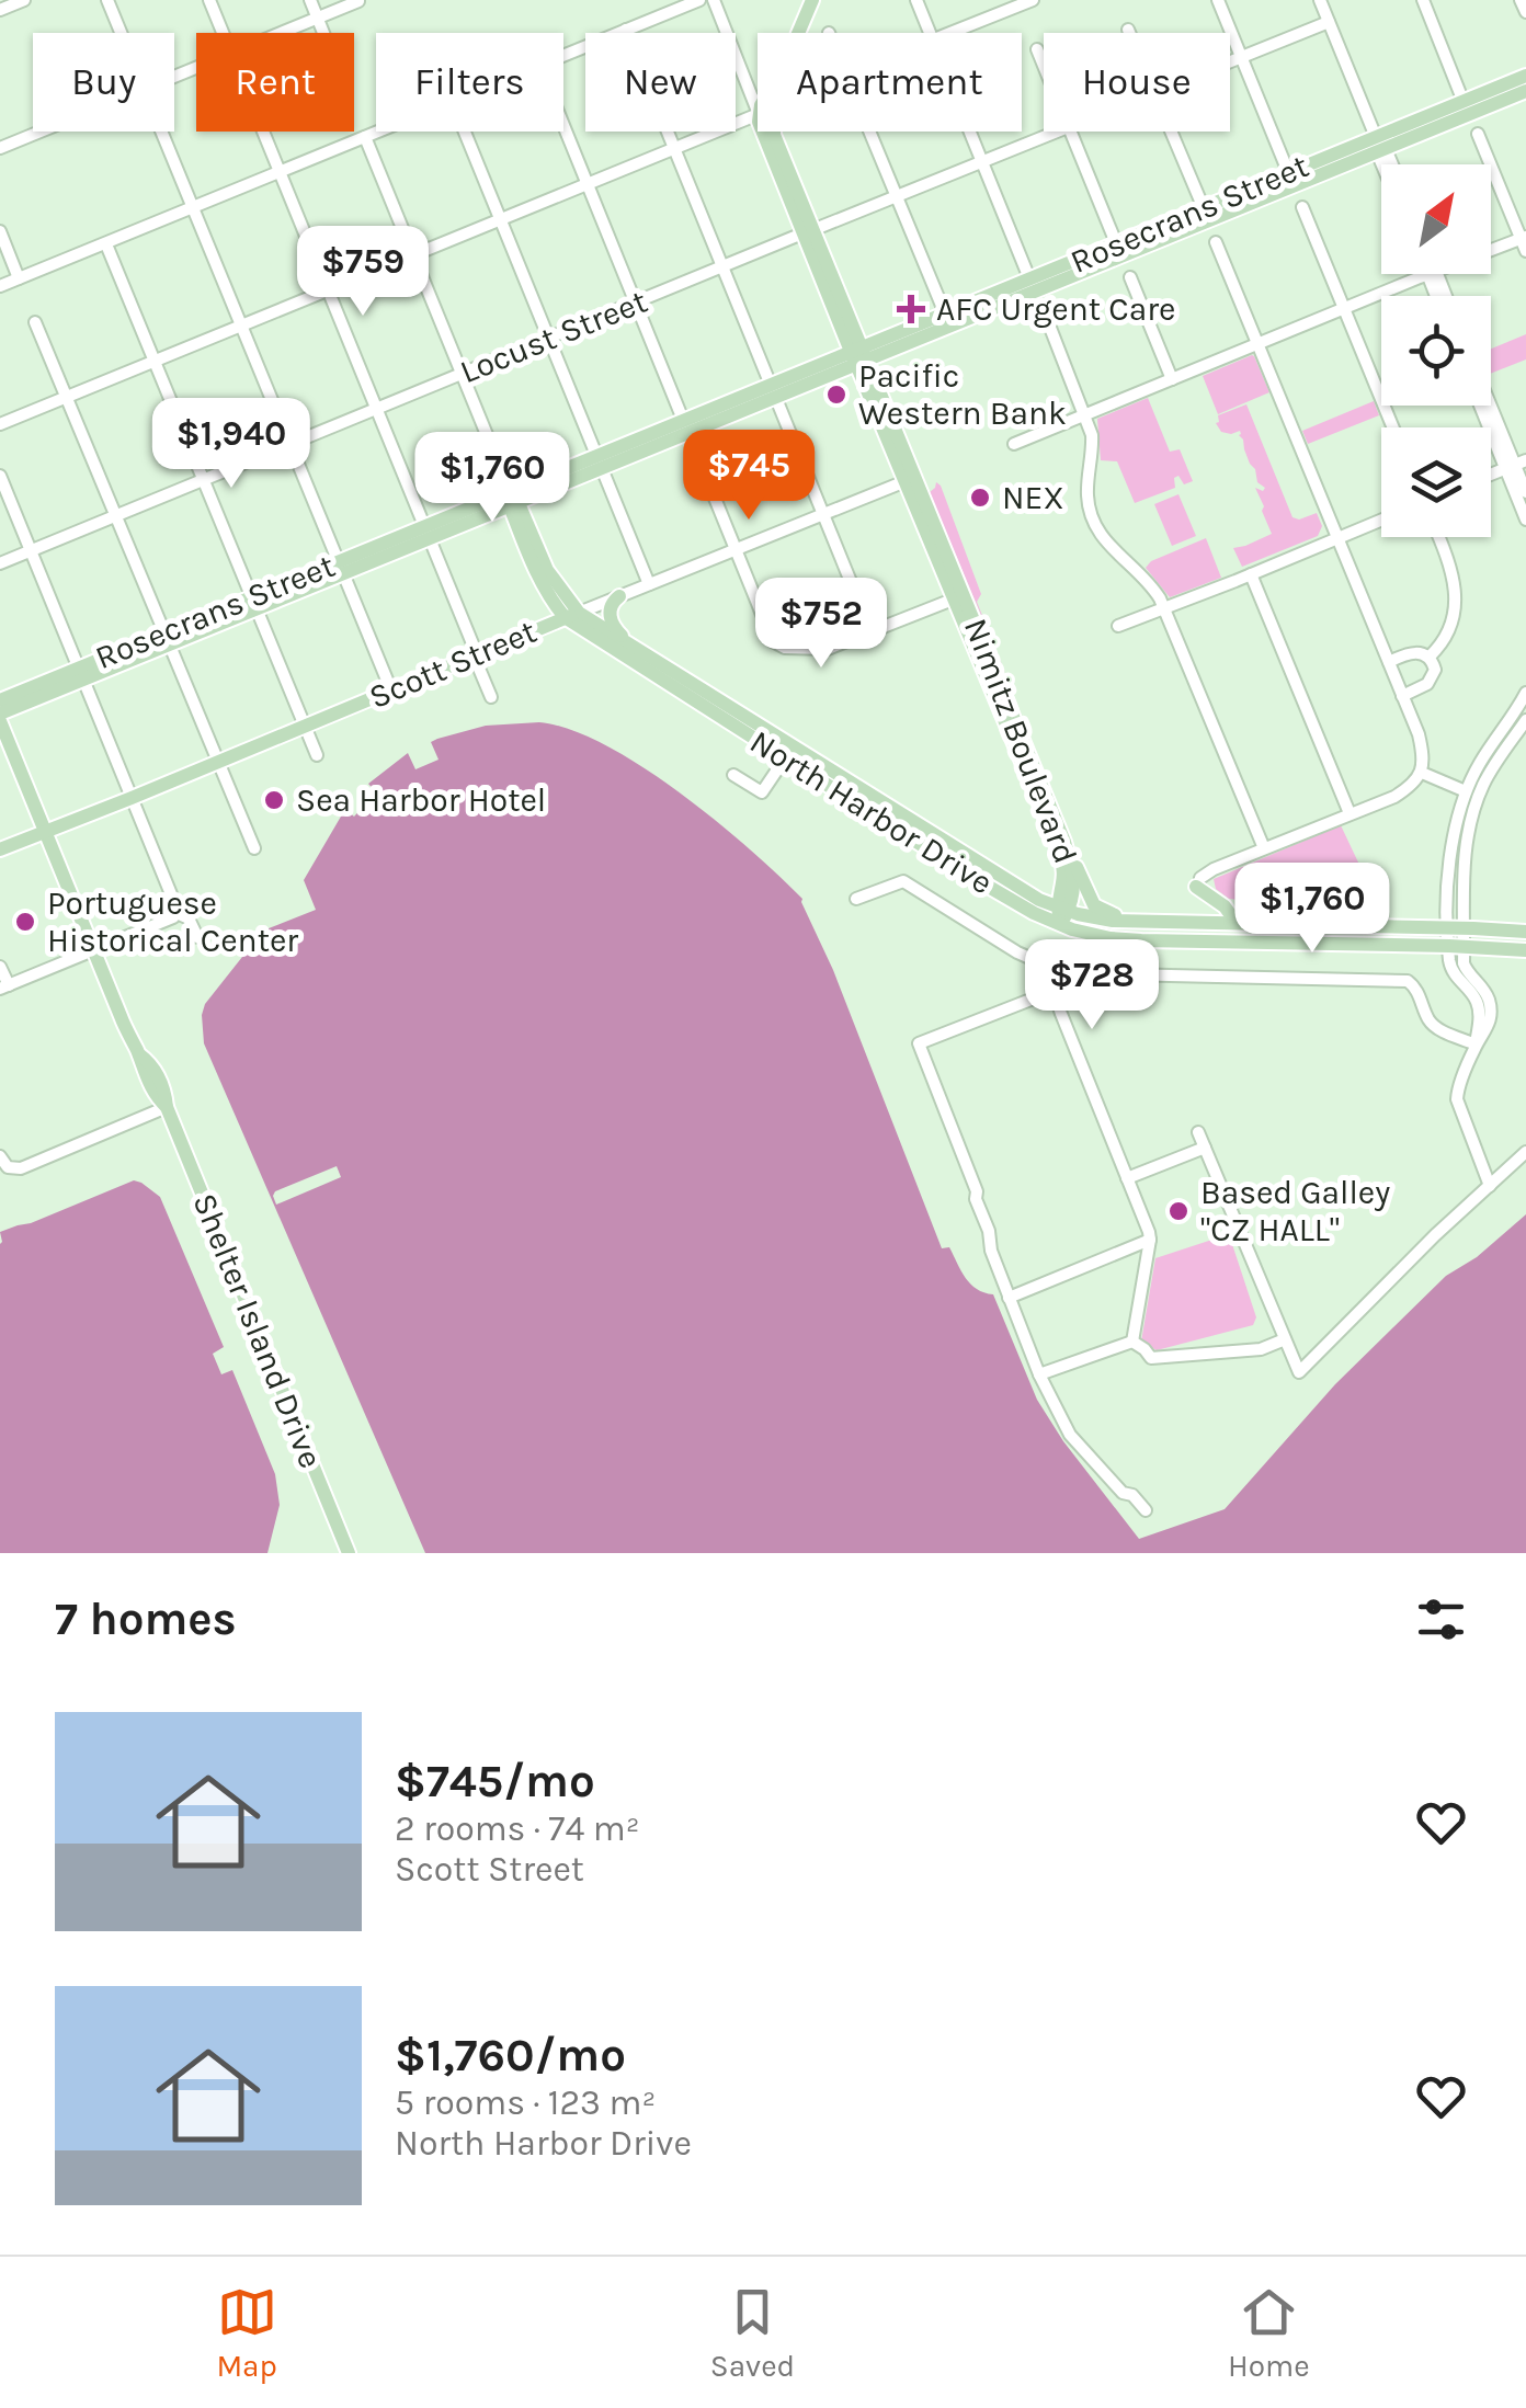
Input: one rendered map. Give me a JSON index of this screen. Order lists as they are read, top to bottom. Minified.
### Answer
{"streets":{"main road":["Rosecrans Street","Scott Street","Nimitz Boulevard","North Harbor Drive","Shelter Island Drive"],"street":["Locust Street"]},"crossings":[["Rosecrans Street","Nimitz Boulevard"],["Rosecrans Street","North Harbor Drive"],["Rosecrans Street","Shelter Island Drive"],["Locust Street","Nimitz Boulevard"],["Scott Street","Nimitz Boulevard"],["Scott Street","North Harbor Drive"],["Scott Street","Shelter Island Drive"],["Nimitz Boulevard","North Harbor Drive"]],"places":{"health":["AFC Urgent Care"],"other":["Pacific Western Bank","NEX","Sea Harbor Hotel","Portuguese Historical Center","Based Galley \"CZ HALL\""]},"north":"top right","page":{"chip":["Buy","Rent","Filters","New","Apartment","House"],"price":["$759","$1,940","$745","$1,760","$752","$1,760","$728"],"heading":"7 homes","list":[{"name":"$745/mo","note":"2 rooms · 74 m² · Scott Street"},{"name":"$1,760/mo","note":"5 rooms · 123 m² · North Harbor Drive"}],"tabs":["Map","Saved","Home"]}}
